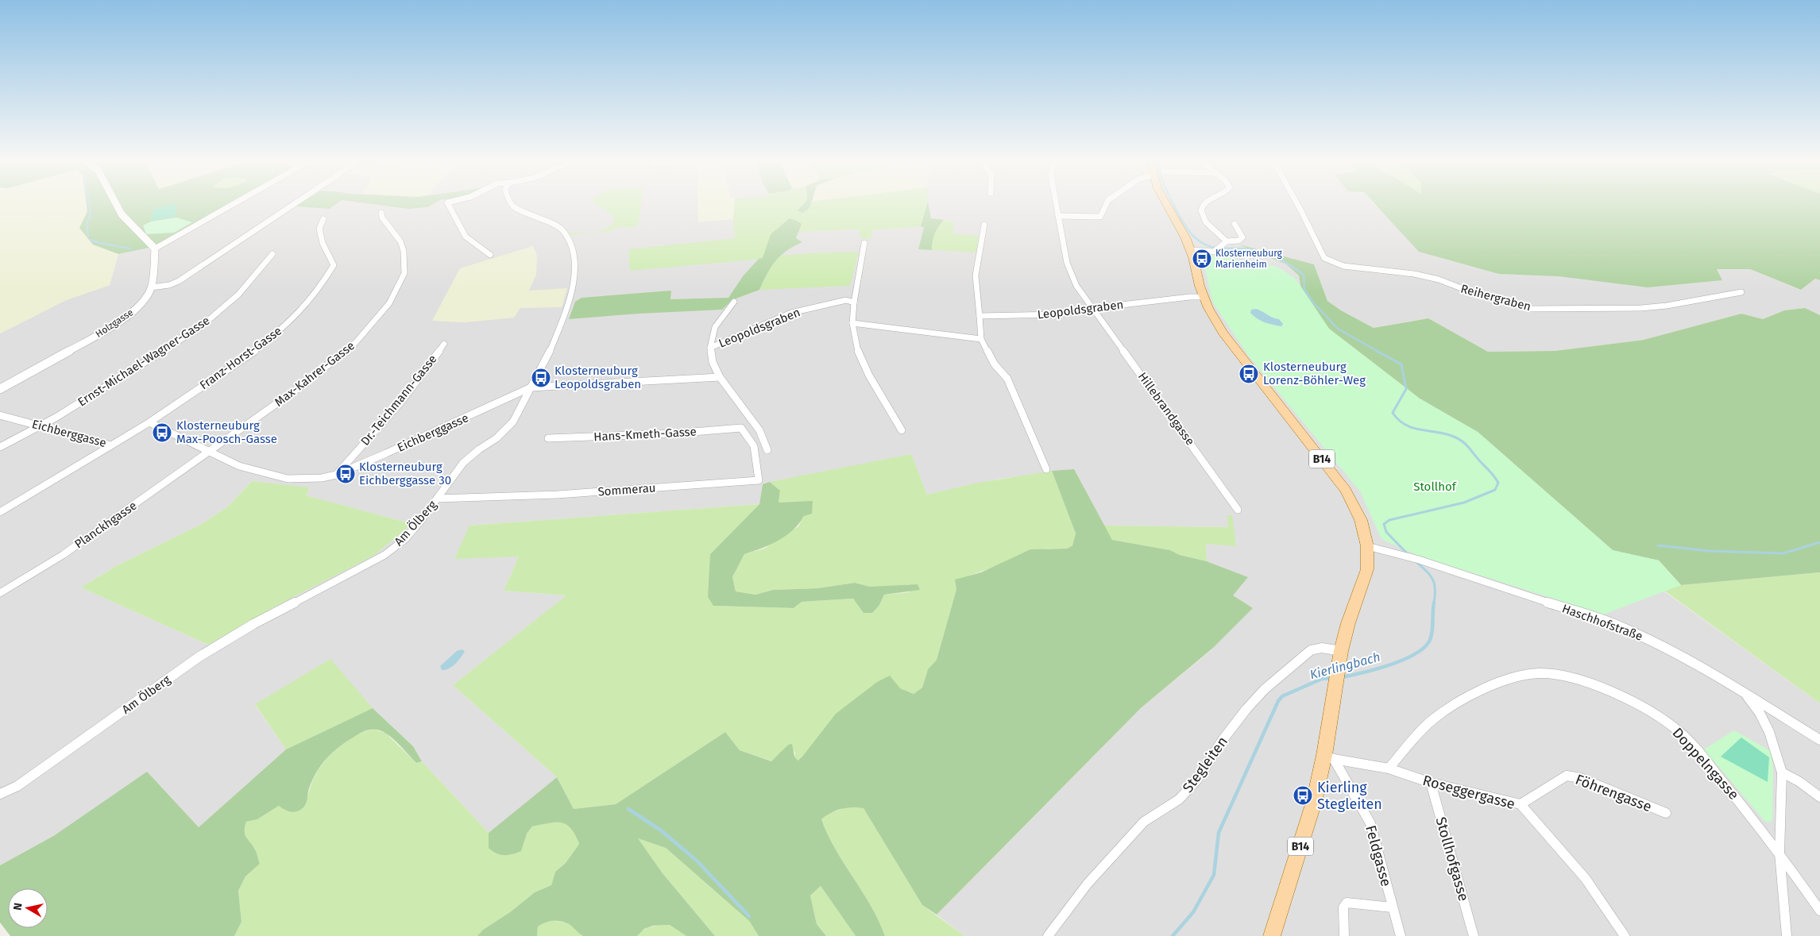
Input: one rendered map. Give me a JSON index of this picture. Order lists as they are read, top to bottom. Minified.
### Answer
{"streets":{"main road":["B14"],"street":["Reihergraben","Leopoldsgraben","Holzgasse","Franz-Horst-Gasse","Ernst-Michael-Wagner-Gasse","Max-Kahrer-Gasse","Dr.-Teichmann-Gasse","Hillebrandgasse","Eichberggasse","Hans-Kmeth-Gasse","Sommerau","Am Ölberg","Planckhgasse","Haschhofstraße","Doppelngasse","Stegleiten","Roseggergasse","Föhrengasse","Feldgasse","Stollhofgasse"]},"crossings":[["Leopoldsgraben","Hillebrandgasse"],["Leopoldsgraben","B14"],["Franz-Horst-Gasse","Eichberggasse"],["Ernst-Michael-Wagner-Gasse","Eichberggasse"],["Max-Kahrer-Gasse","Eichberggasse"],["Max-Kahrer-Gasse","Planckhgasse"],["Dr.-Teichmann-Gasse","Eichberggasse"],["Eichberggasse","Am Ölberg"],["Eichberggasse","Planckhgasse"],["Hans-Kmeth-Gasse","Sommerau"],["B14","Haschhofstraße"],["B14","Stegleiten"],["B14","Roseggergasse"],["B14","Feldgasse"],["Sommerau","Am Ölberg"],["Doppelngasse","Roseggergasse"],["Roseggergasse","Föhrengasse"],["Roseggergasse","Feldgasse"],["Roseggergasse","Stollhofgasse"]],"water":["Kierlingbach"],"parks":["Stollhof"],"places":{"bus stop":["Klosterneuburg Marienheim","Klosterneuburg Lorenz-Böhler-Weg","Klosterneuburg Leopoldsgraben","Klosterneuburg Max-Poosch-Gasse","Klosterneuburg Eichberggasse 30","Kierling Stegleiten"]},"north":"left"}
